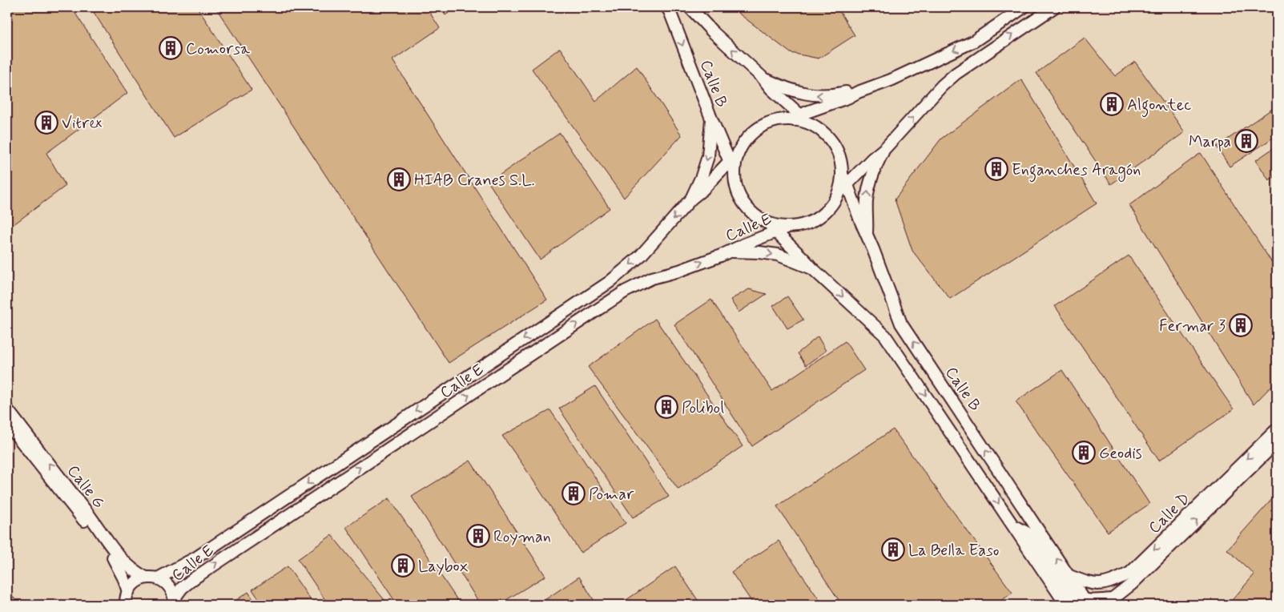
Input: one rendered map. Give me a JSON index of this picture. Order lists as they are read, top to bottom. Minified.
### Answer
{"streets":{"street":["Calle B","Calle E","Calle G","Calle D"]},"crossings":[["Calle B","Calle E"],["Calle B","Calle D"]],"places":{"building":["Comorsa","Algontec","Vitrex","Marpa","Enganches Aragón","HIAB Cranes S.L.","Fermar 3","Polibol","Geodis","Pomar","Royman","La Bella Easo","Laybox"]}}
